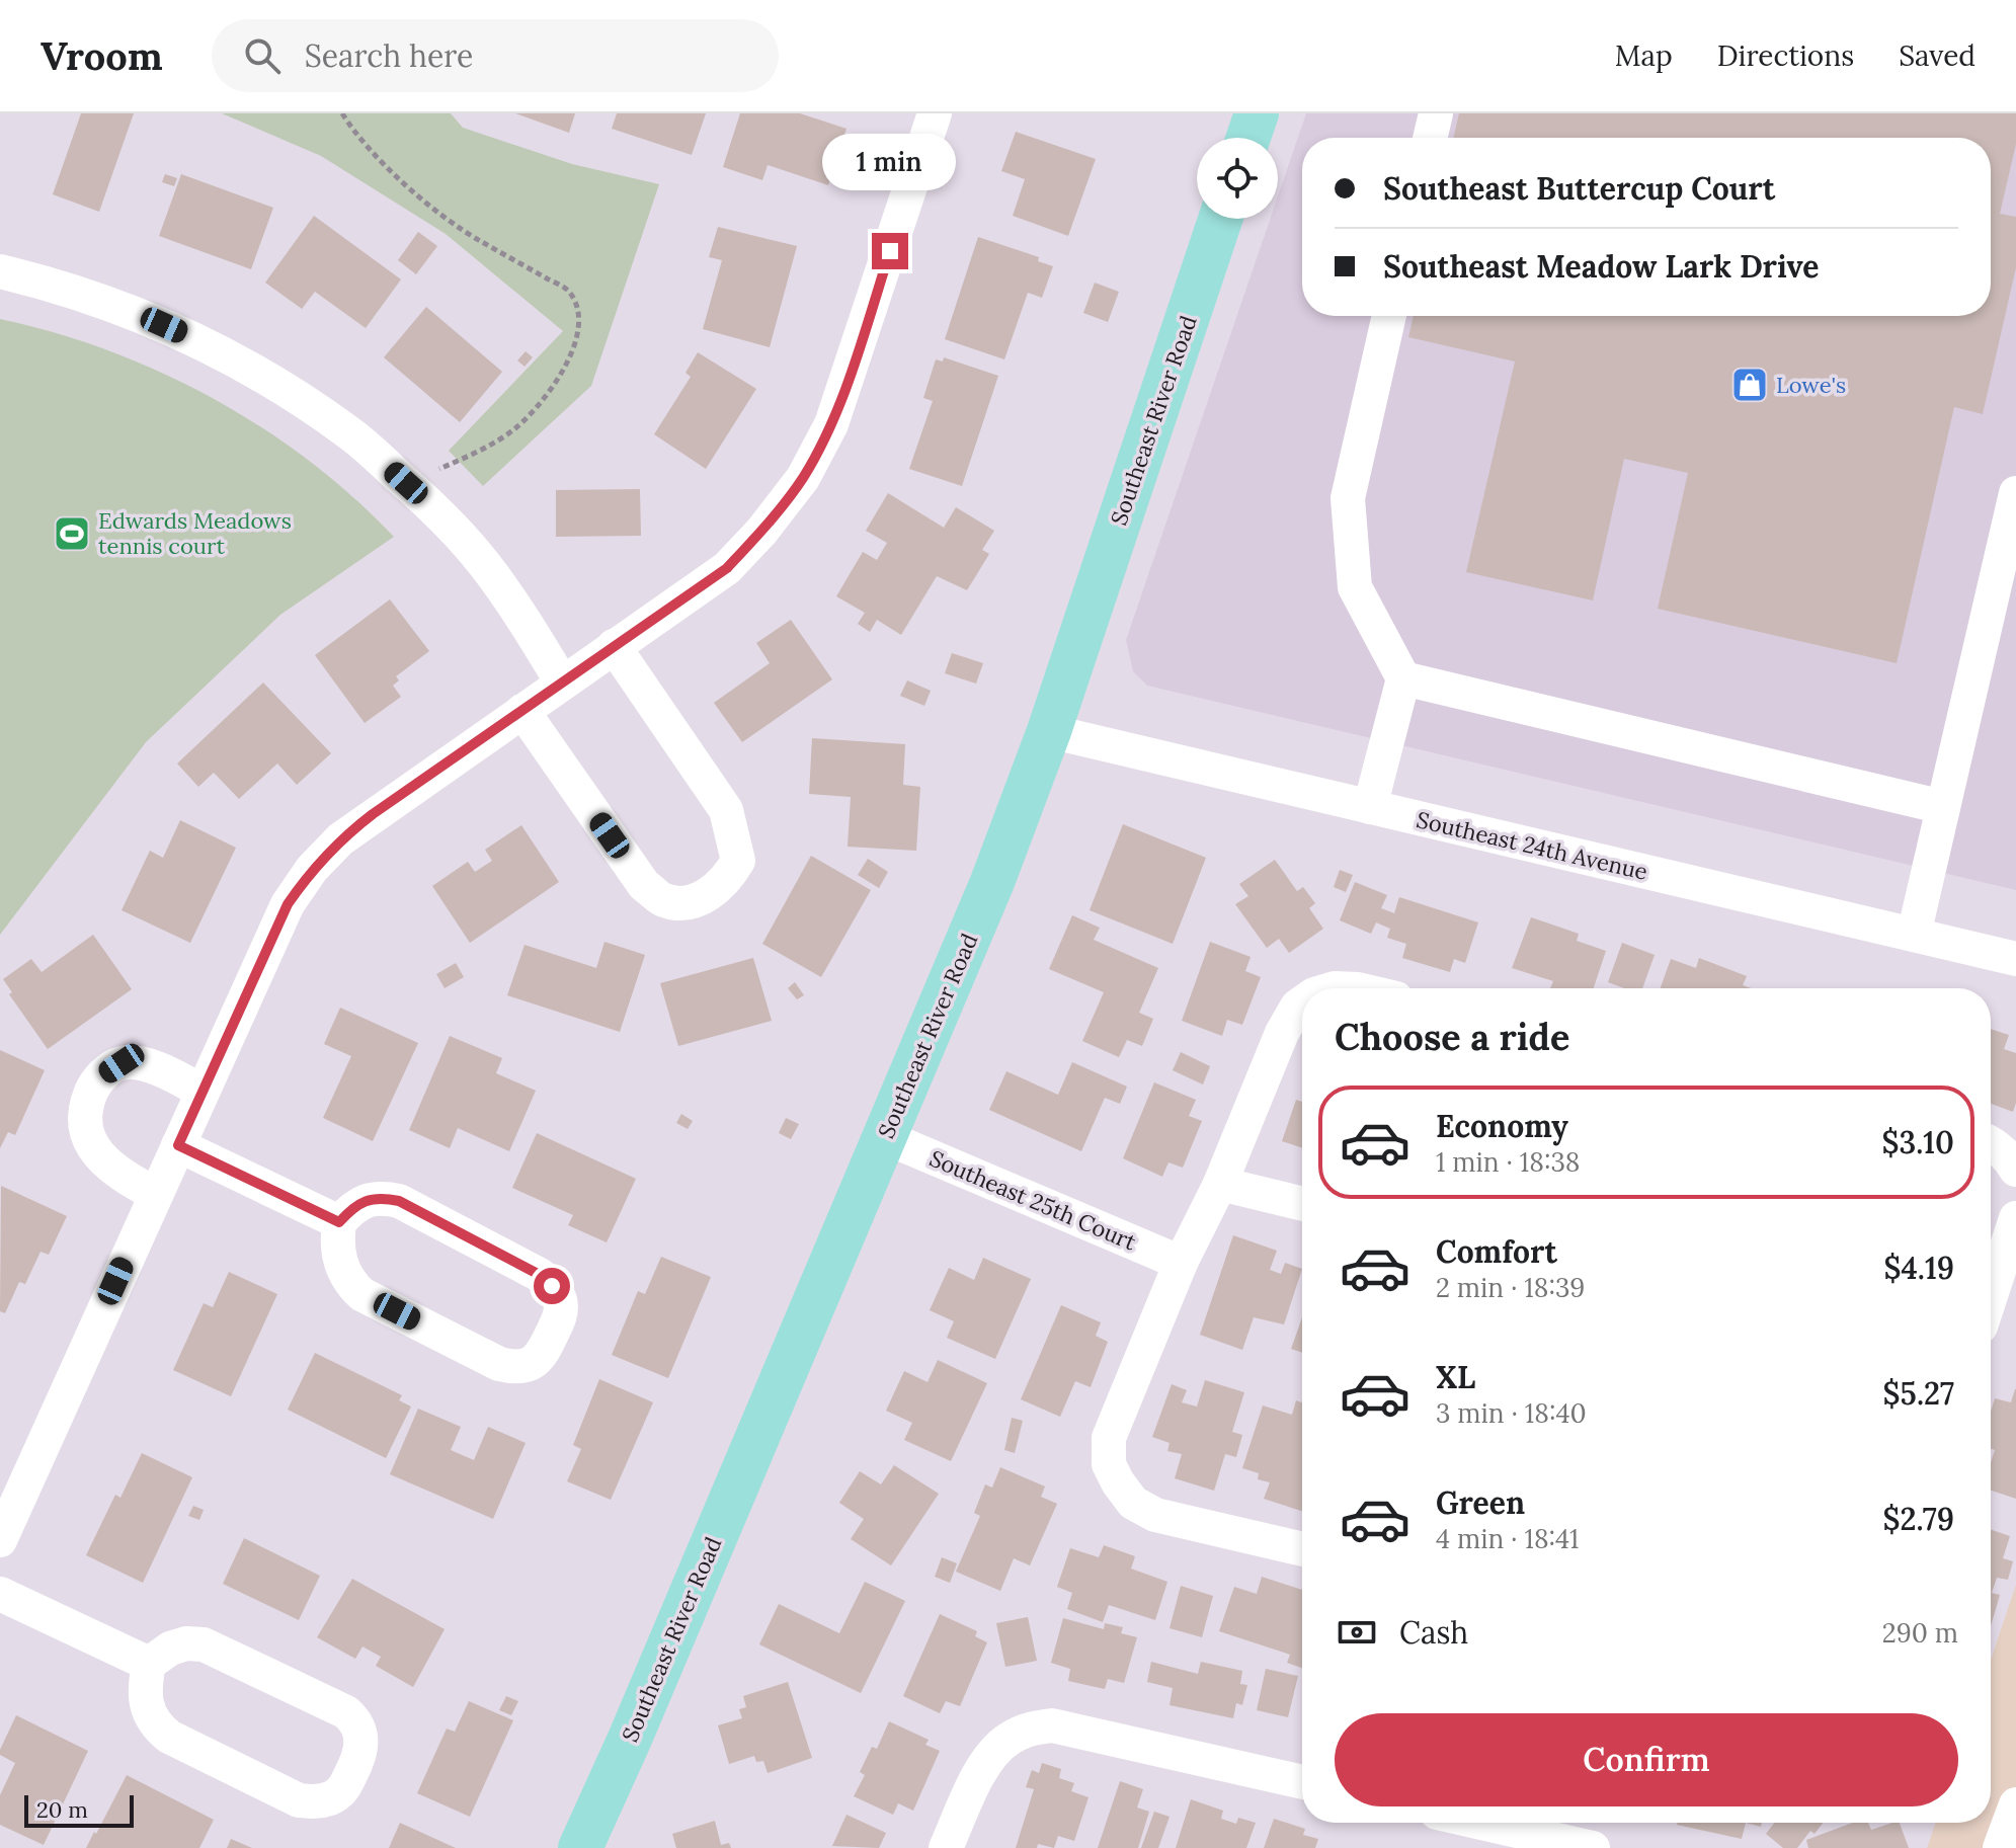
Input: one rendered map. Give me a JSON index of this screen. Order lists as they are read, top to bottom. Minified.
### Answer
{"streets":{"main road":["Southeast River Road"],"street":["Southeast 24th Avenue","Southeast 25th Court"]},"crossings":[["Southeast River Road","Southeast 24th Avenue"],["Southeast River Road","Southeast 25th Court"]],"places":{"shop":["Lowe's"],"sports":["Edwards Meadows tennis court"]},"scale_bar":"20 m","page":{"header":"Vroom","search":"Search here","nav":["Map","Directions","Saved"],"bubble":"1 min","banner":["Southeast Buttercup Court","Southeast Meadow Lark Drive"],"heading":"Choose a ride","list":[{"name":"Economy","note":"1 min · 18:38","value":"$3.10"},{"name":"Comfort","note":"2 min · 18:39","value":"$4.19"},{"name":"XL","note":"3 min · 18:40","value":"$5.27"},{"name":"Green","note":"4 min · 18:41","value":"$2.79"}],"pay":["Cash","290 m"],"buttons":"Confirm","scale":"20 m"}}
